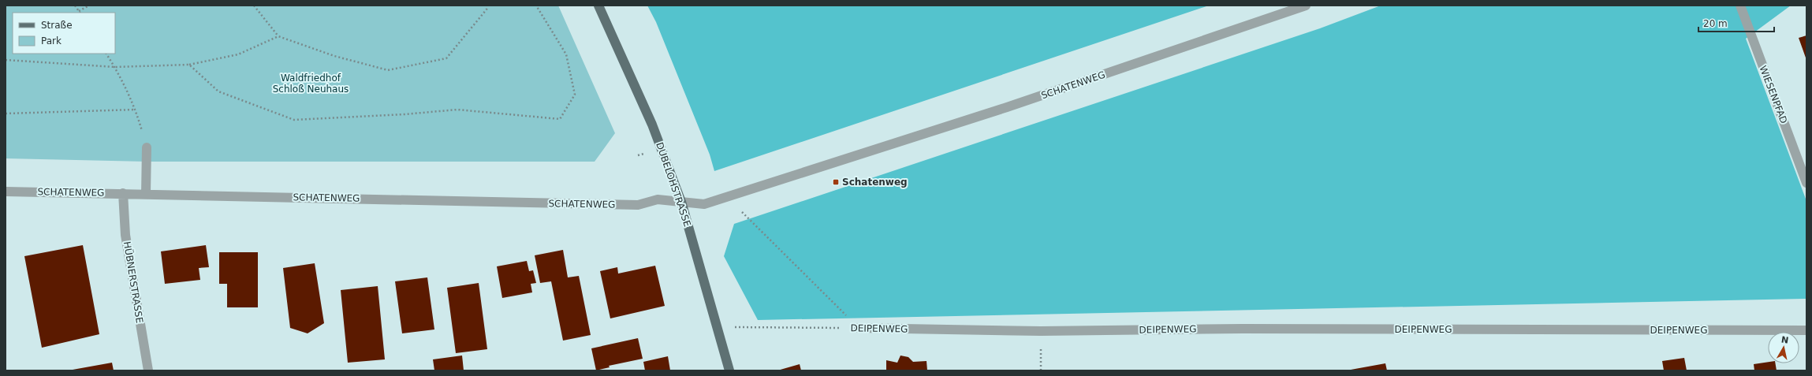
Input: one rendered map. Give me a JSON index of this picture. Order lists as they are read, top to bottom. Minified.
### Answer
{"streets":{"main road":["DUBELOHSTRASSE"],"street":["SCHATENWEG","WIESENPFAD","HÜBNERSTRASSE","DEIPENWEG"]},"crossings":[["SCHATENWEG","DUBELOHSTRASSE"],["SCHATENWEG","HÜBNERSTRASSE"],["DUBELOHSTRASSE","DEIPENWEG"]],"parks":["Waldfriedhof Schloß Neuhaus"],"places":{"transit":["Schatenweg"]},"legend":["Straße","Park"],"scale_bar":"20 m","north":"top"}
